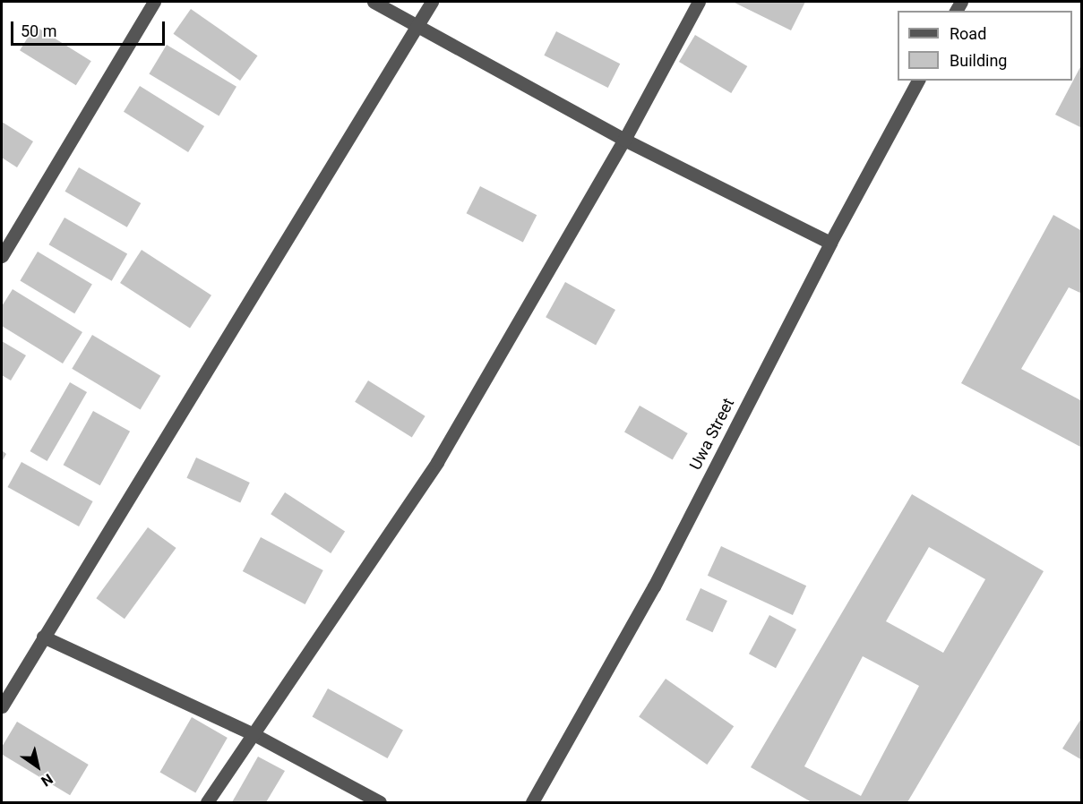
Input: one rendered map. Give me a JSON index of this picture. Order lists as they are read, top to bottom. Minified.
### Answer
{"streets":{"street":["Uwa Street"]},"legend":["Road","Building"],"scale_bar":"50 m","north":"bottom right"}
